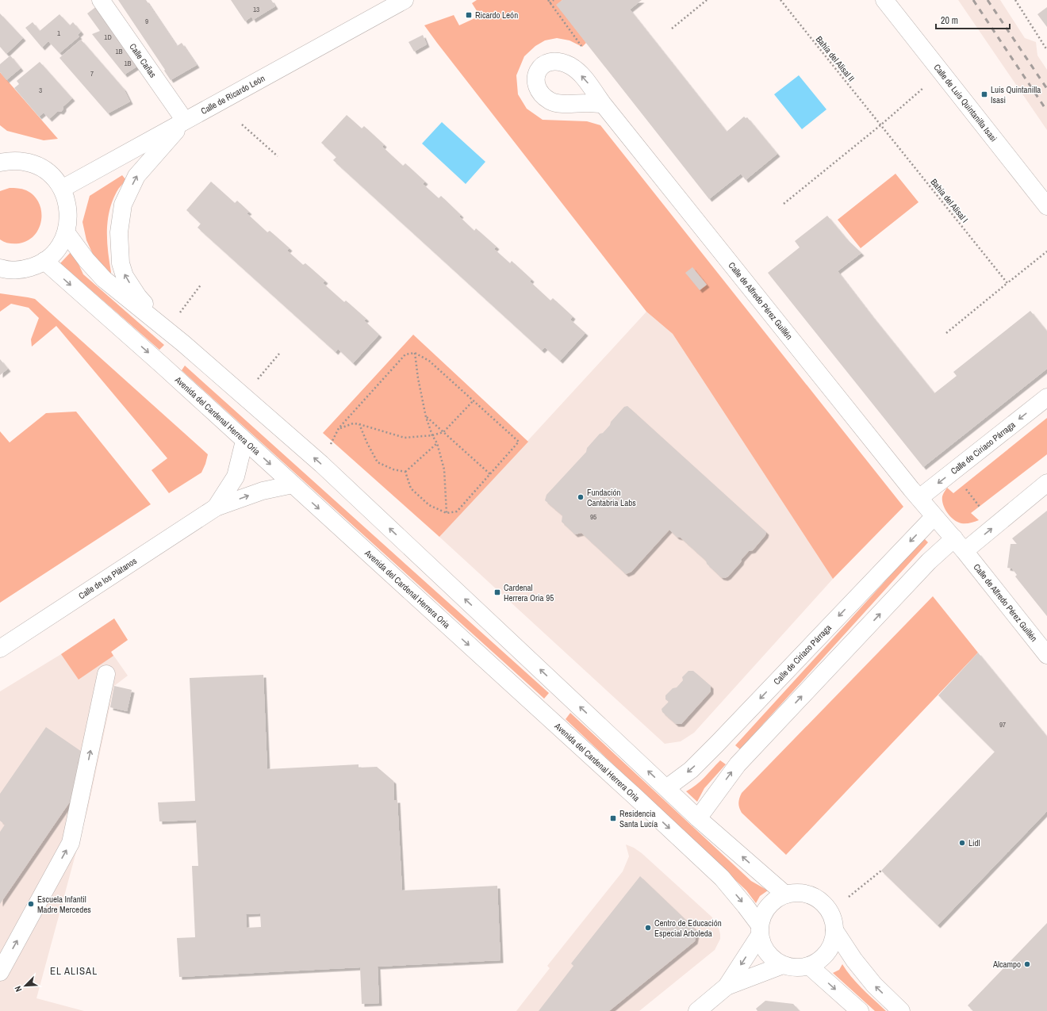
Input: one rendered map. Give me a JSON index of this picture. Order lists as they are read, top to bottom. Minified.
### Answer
{"streets":{"main road":["Calle Cañas","Calle de Ricardo León","Calle de Luis Quintanilla Isasi","Calle de Alfredo Pérez Guillén","Avenida del Cardenal Herrera Oria","Calle de Ciriaco Párraga","Calle de los Plátanos"],"path":["Bahía del Alisal II","Bahía del Alisal I"]},"crossings":[["Bahía del Alisal II","Bahía del Alisal I"],["Calle Cañas","Calle de Ricardo León"],["Calle de Alfredo Pérez Guillén","Calle de Ciriaco Párraga"],["Avenida del Cardenal Herrera Oria","Calle de los Plátanos"]],"districts":["EL ALISAL"],"places":{"transit":["Ricardo León","Luis Quintanilla Isasi","Cardenal Herrera Oria 95","Residencia Santa Lucía"],"other":["Fundación Cantabria Labs","Lidl","Escuela Infantil Madre Mercedes","Centro de Educación Especial Arboleda","Alcampo"]},"house_numbers":["13","9","1","1D","1B","1B","7","3","95","97"],"scale_bar":"20 m","north":"bottom left"}
